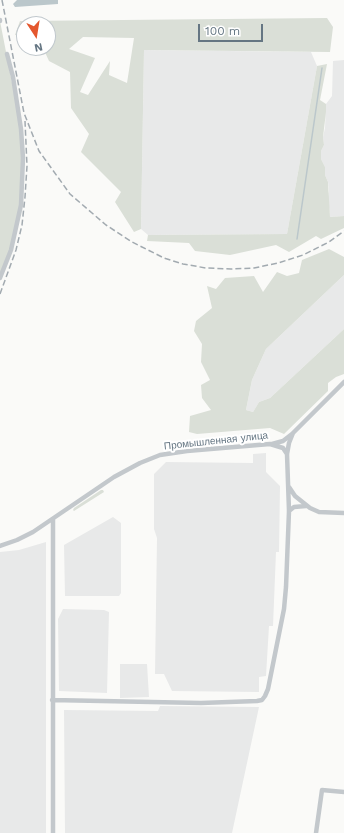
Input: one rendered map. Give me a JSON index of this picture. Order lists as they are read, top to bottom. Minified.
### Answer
{"streets":{"street":["Промышленная улица"]},"scale_bar":"100 m","north":"bottom"}
